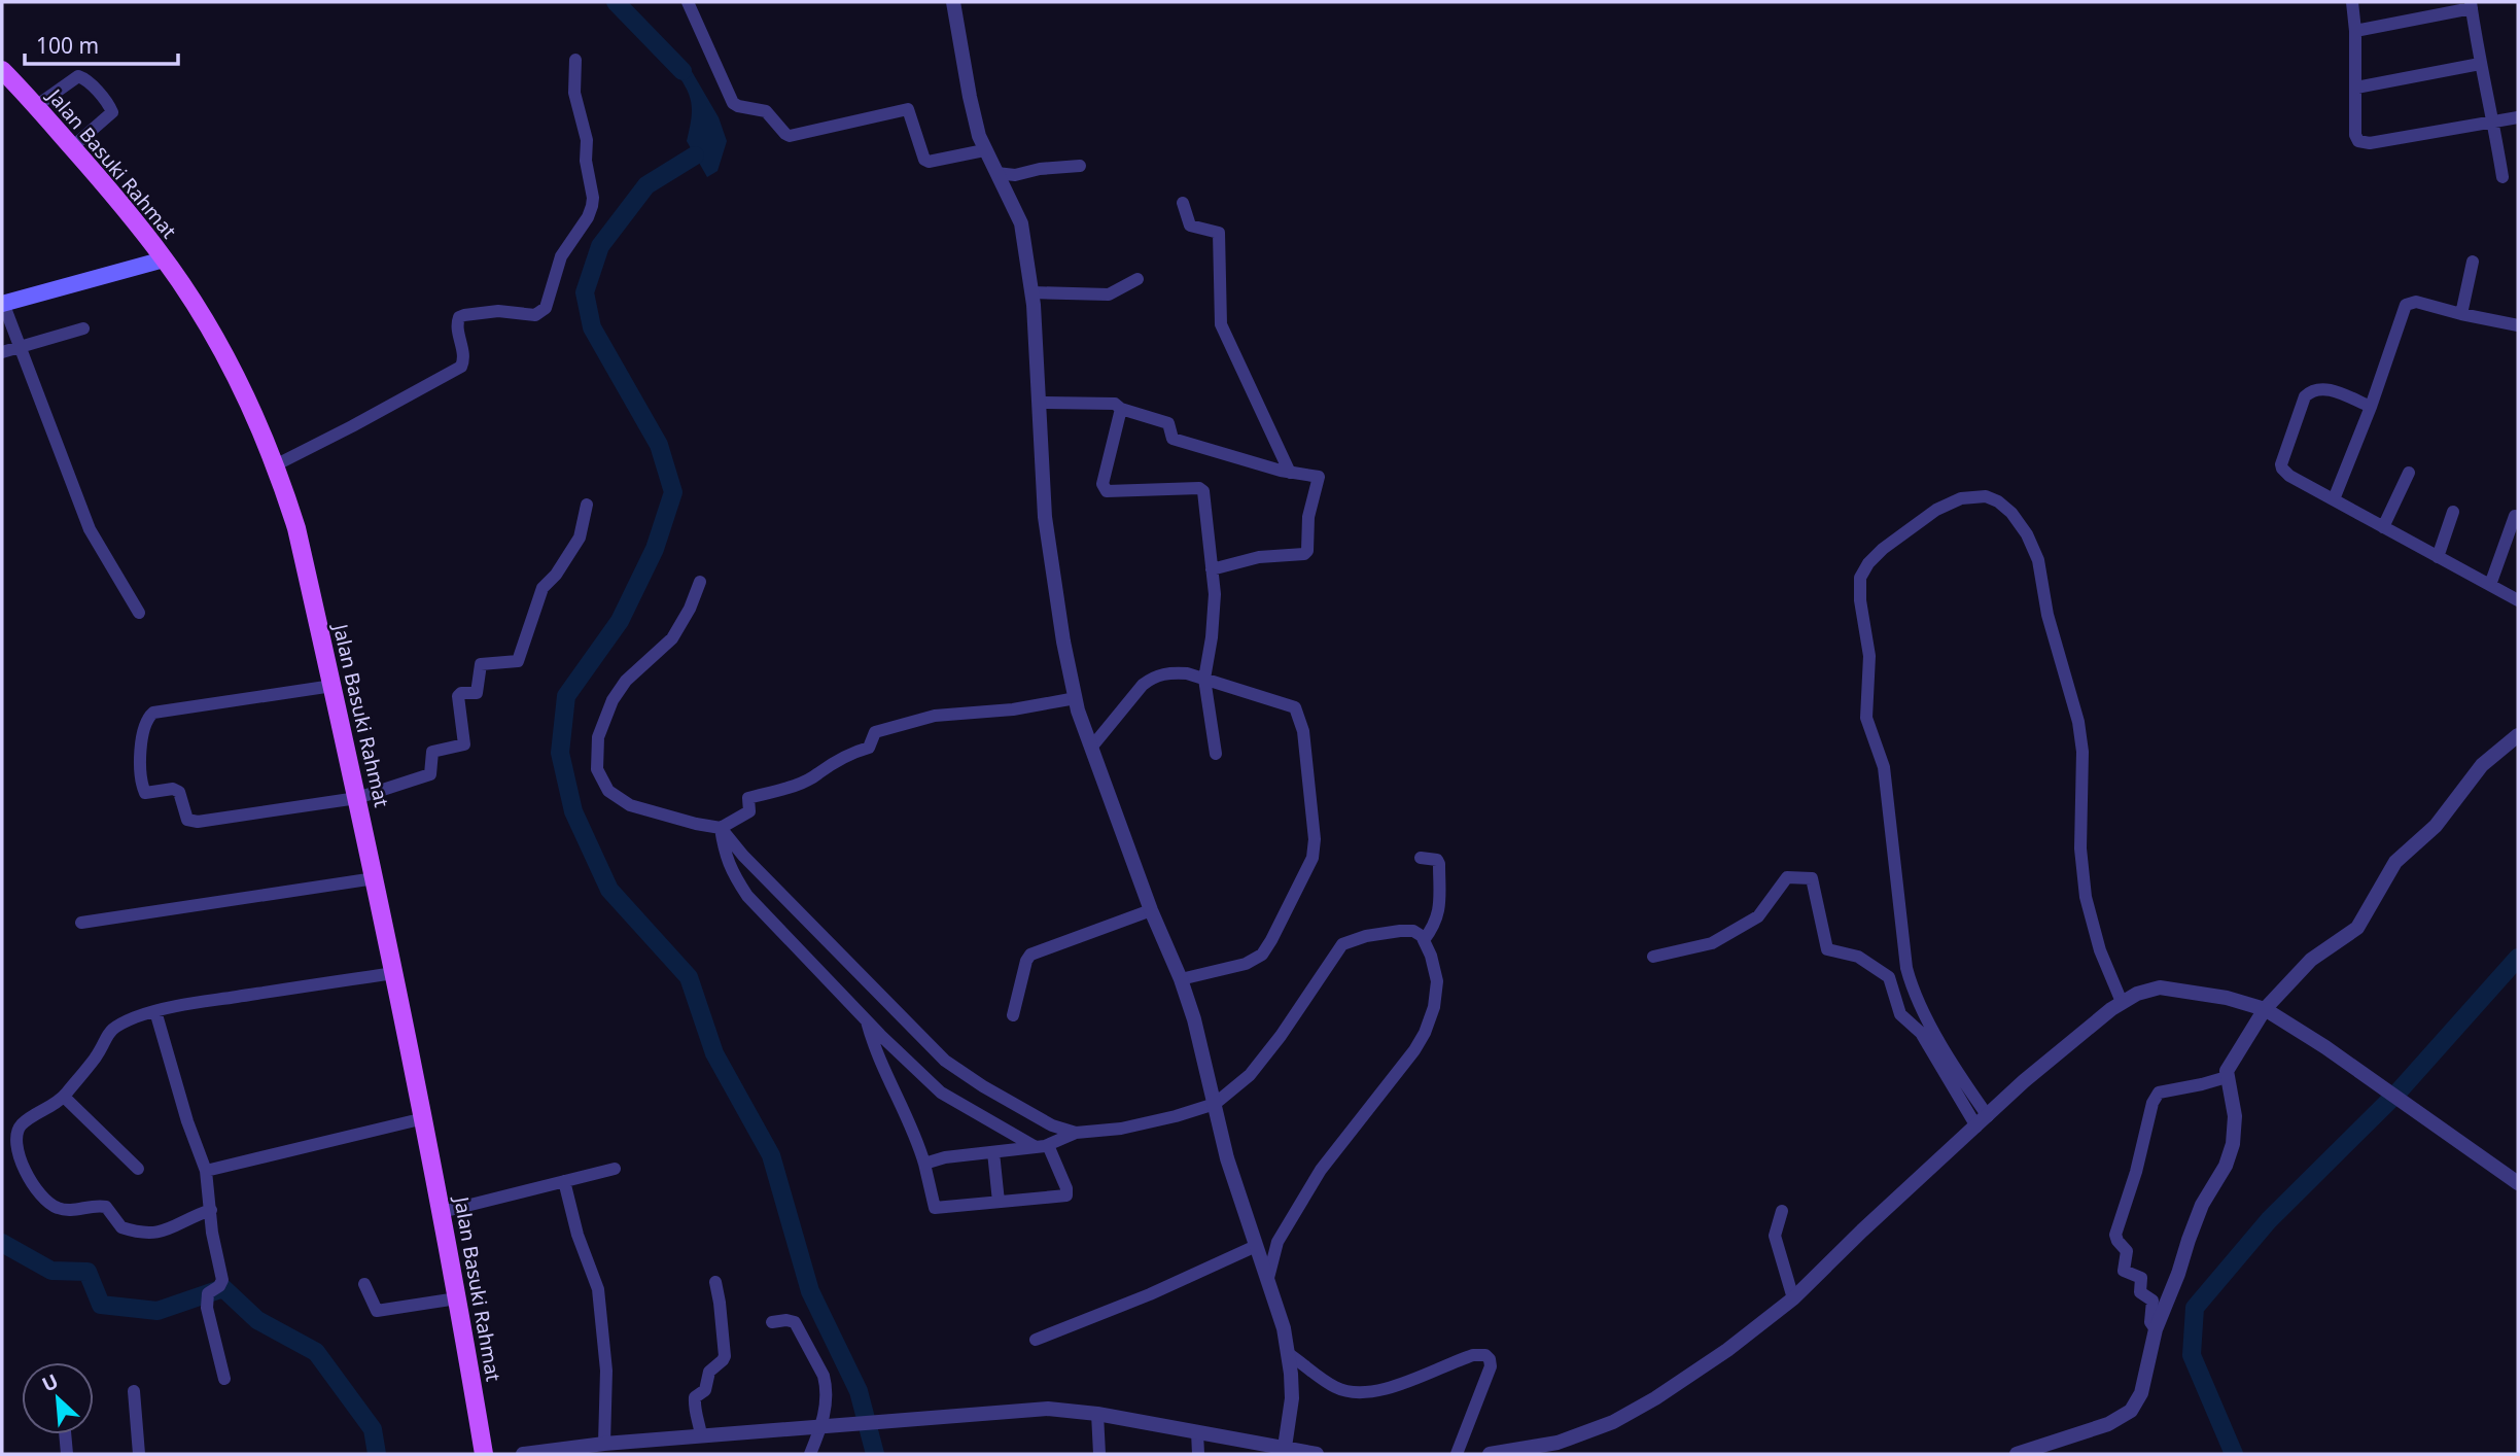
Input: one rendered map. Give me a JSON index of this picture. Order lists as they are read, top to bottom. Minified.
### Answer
{"streets":{"main road":["Jalan Basuki Rahmat"]},"scale_bar":"100 m","north":"top left"}
